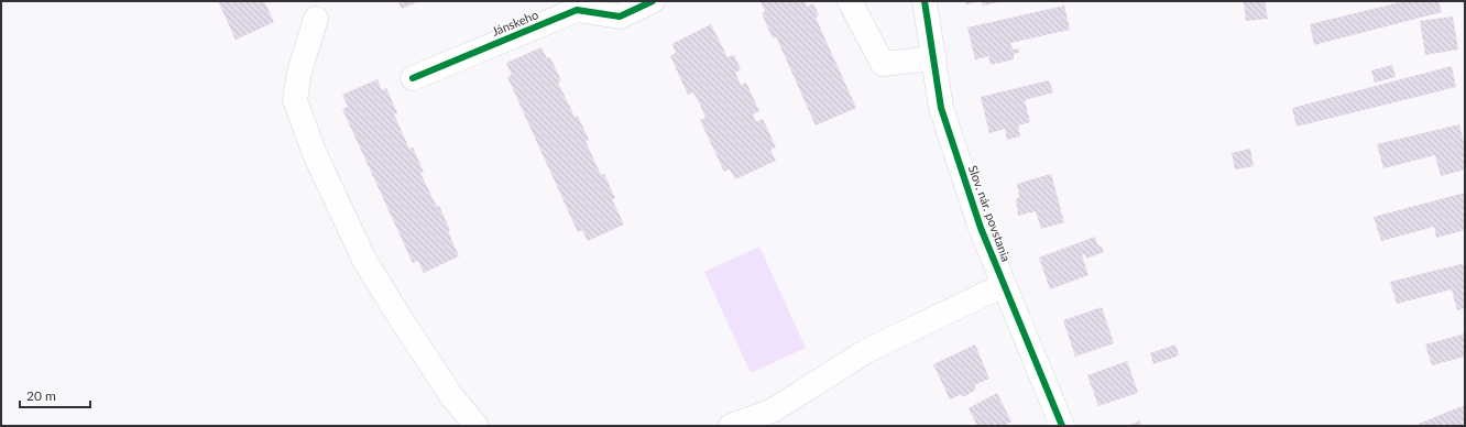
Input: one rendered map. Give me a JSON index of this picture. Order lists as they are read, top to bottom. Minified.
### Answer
{"streets":{"street":["Jánskeho","Slov. nár. povstania"]},"scale_bar":"20 m"}
